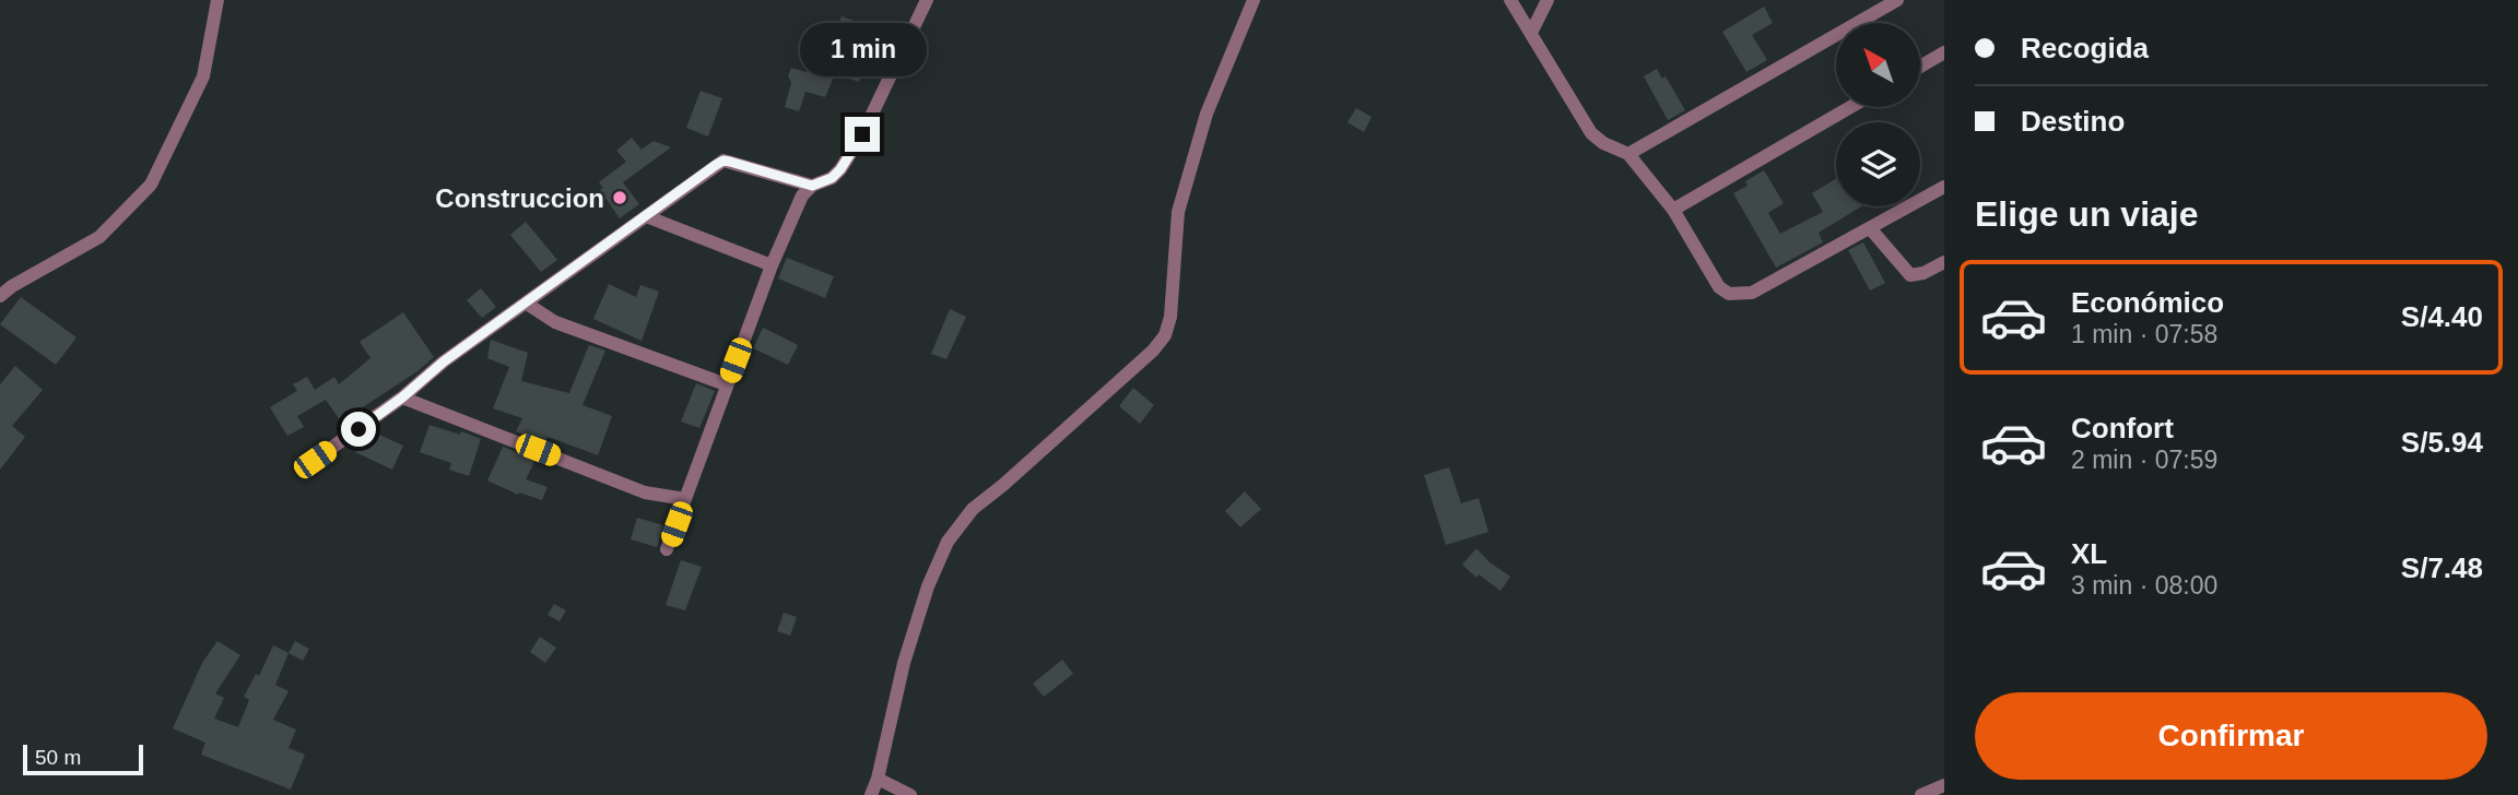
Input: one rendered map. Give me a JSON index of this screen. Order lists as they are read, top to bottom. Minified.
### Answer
{"places":["Construccion"],"scale_bar":"50 m","north":"top left","page":{"banner":["Recogida","Destino"],"bubble":"1 min","heading":"Elige un viaje","list":[{"name":"Económico","note":"1 min · 07:58","value":"S/4.40"},{"name":"Confort","note":"2 min · 07:59","value":"S/5.94"},{"name":"XL","note":"3 min · 08:00","value":"S/7.48"}],"buttons":"Confirmar","scale":"50 m"}}
